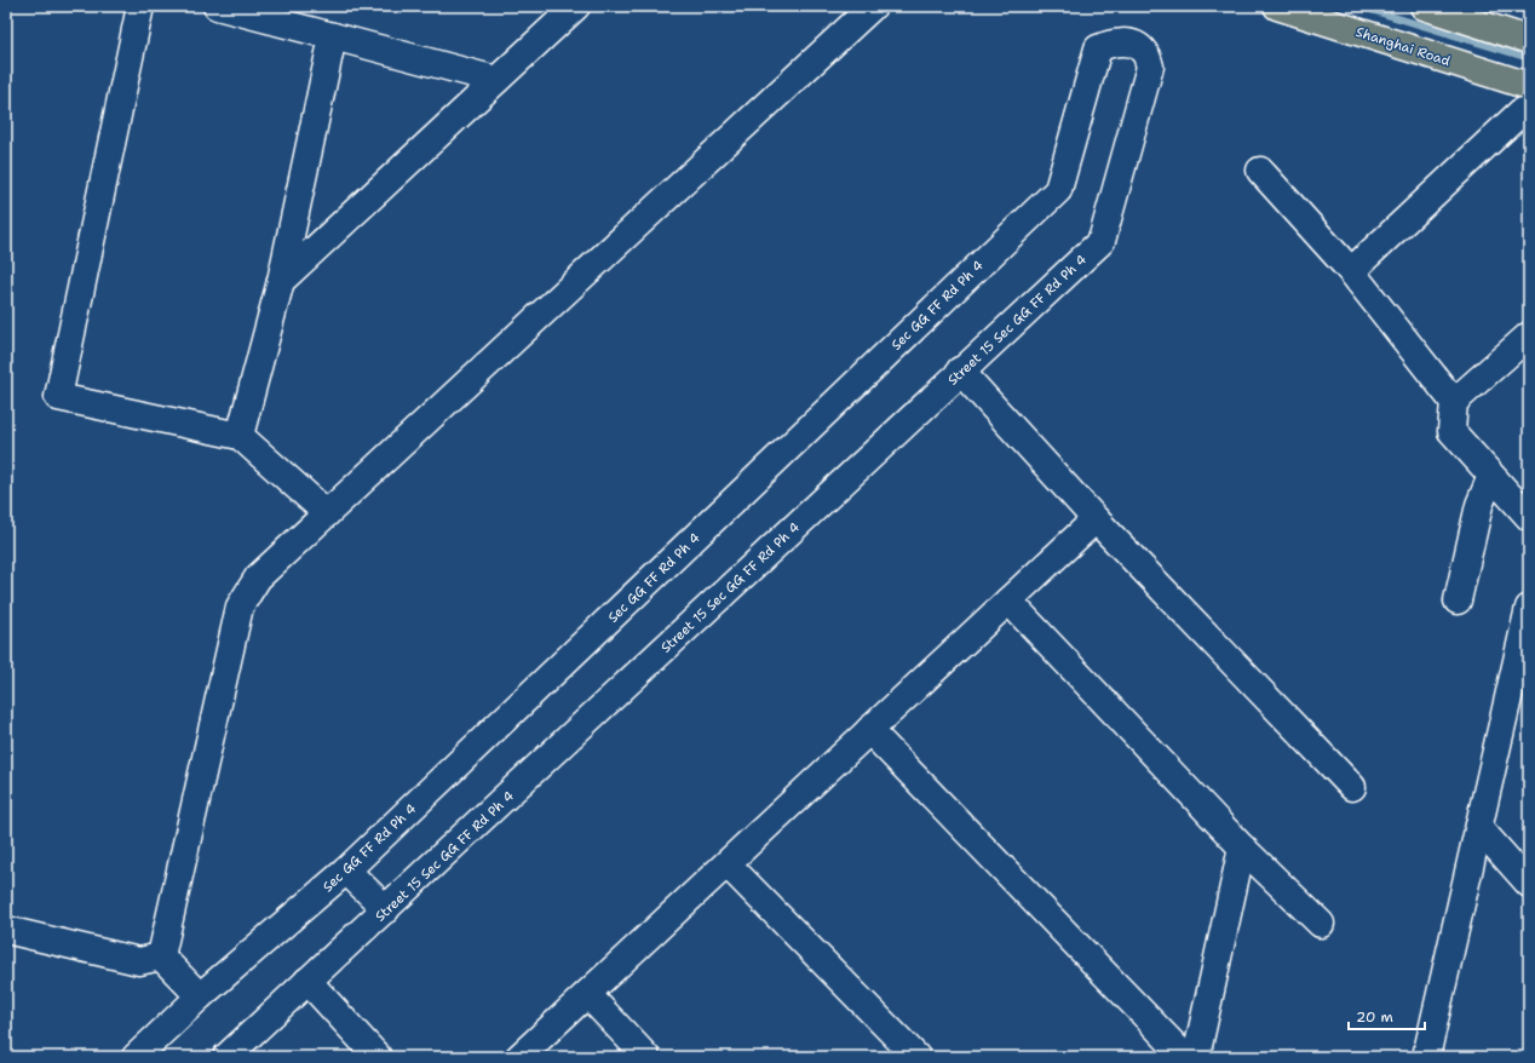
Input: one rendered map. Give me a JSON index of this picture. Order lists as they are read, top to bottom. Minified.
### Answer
{"streets":{"main road":["Shanghai Road"],"street":["Sec GG FF Rd Ph 4","Street 15 Sec GG FF Rd Ph 4"]},"crossings":[["Sec GG FF Rd Ph 4","Street 15 Sec GG FF Rd Ph 4"]],"scale_bar":"20 m"}
